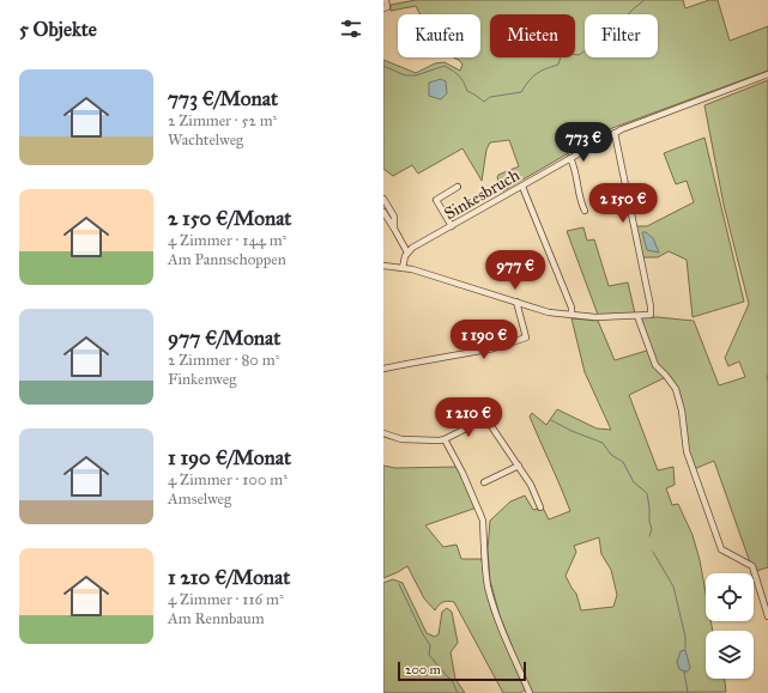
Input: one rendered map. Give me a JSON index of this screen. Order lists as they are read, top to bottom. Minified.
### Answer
{"streets":{"street":["Sinkesbruch"]},"scale_bar":"200 m","page":{"heading":"5 Objekte","chip":["Kaufen","Mieten","Filter"],"list":[{"name":"773 €/Monat","note":"2 Zimmer · 52 m² · Wachtelweg"},{"name":"2 150 €/Monat","note":"4 Zimmer · 144 m² · Am Pannschoppen"},{"name":"977 €/Monat","note":"2 Zimmer · 80 m² · Finkenweg"},{"name":"1 190 €/Monat","note":"4 Zimmer · 100 m² · Amselweg"},{"name":"1 210 €/Monat","note":"4 Zimmer · 116 m² · Am Rennbaum"}],"price":["773 €","2 150 €","977 €","1 190 €","1 210 €"],"scale":"200 m"}}
